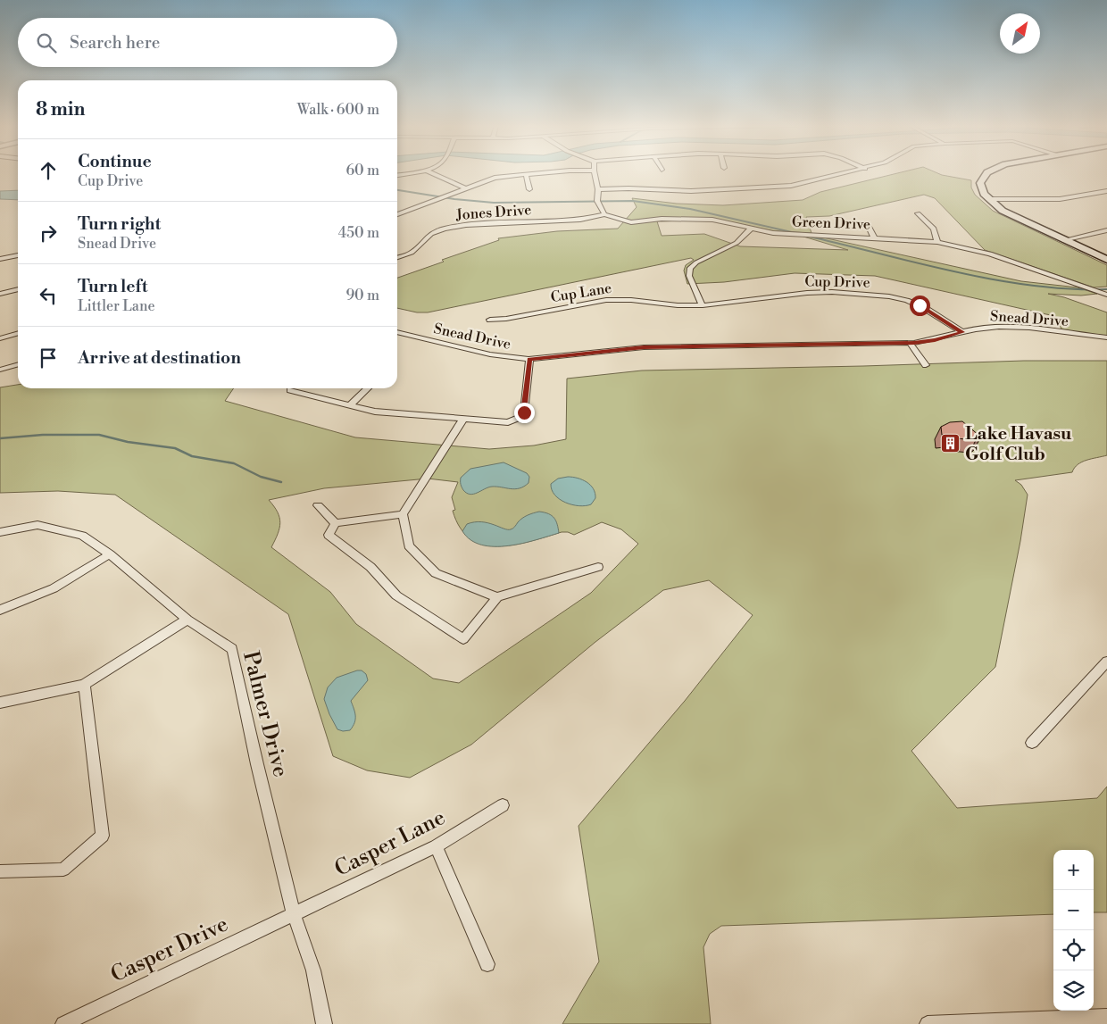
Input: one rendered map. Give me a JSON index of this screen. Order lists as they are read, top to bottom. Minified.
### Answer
{"streets":{"street":["Jones Drive","Green Drive","Cup Drive","Cup Lane","Snead Drive","Palmer Drive","Casper Lane","Casper Drive"]},"crossings":[["Jones Drive","Green Drive"],["Cup Drive","Cup Lane"],["Cup Drive","Snead Drive"],["Palmer Drive","Casper Lane"],["Palmer Drive","Casper Drive"],["Casper Lane","Casper Drive"]],"places":{"building":["Lake Havasu Golf Club"]},"north":"top right","page":{"search":"Search here","heading":["8 min","Walk · 600 m"],"list":[["Continue","Cup Drive","60 m"],["Turn right","Snead Drive","450 m"],["Turn left","Littler Lane","90 m"],"Arrive at destination"],"map_buttons":["+","−"]}}
